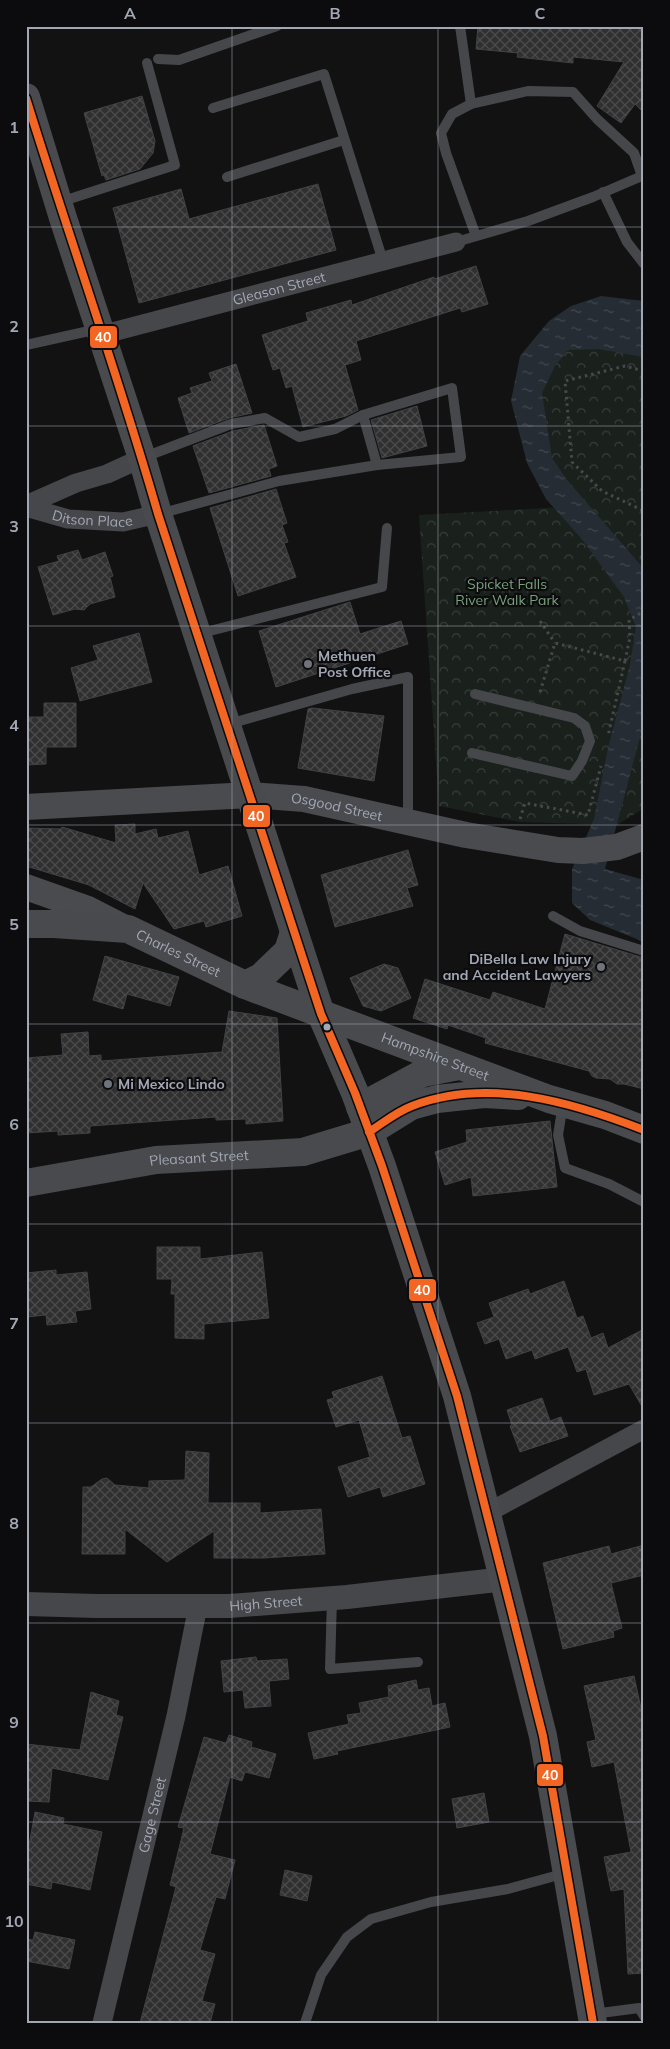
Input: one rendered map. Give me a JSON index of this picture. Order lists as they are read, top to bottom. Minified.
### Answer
{"streets":{"main road":["Osgood Street","Charles Street","Hampshire Street","Pleasant Street"],"street":["Gleason Street","Ditson Place","High Street","Gage Street"]},"crossings":[["Charles Street","Hampshire Street"],["Hampshire Street","Pleasant Street"],["High Street","Gage Street"]],"parks":["Spicket Falls River Walk Park"],"places":["Methuen Post Office","DiBella Law Injury and Accident Lawyers","Mi Mexico Lindo"],"lines":["transit line 40"],"grid":{"columns":["A","B","C"],"rows":["1","2","3","4","5","6","7","8","9","10"]}}
